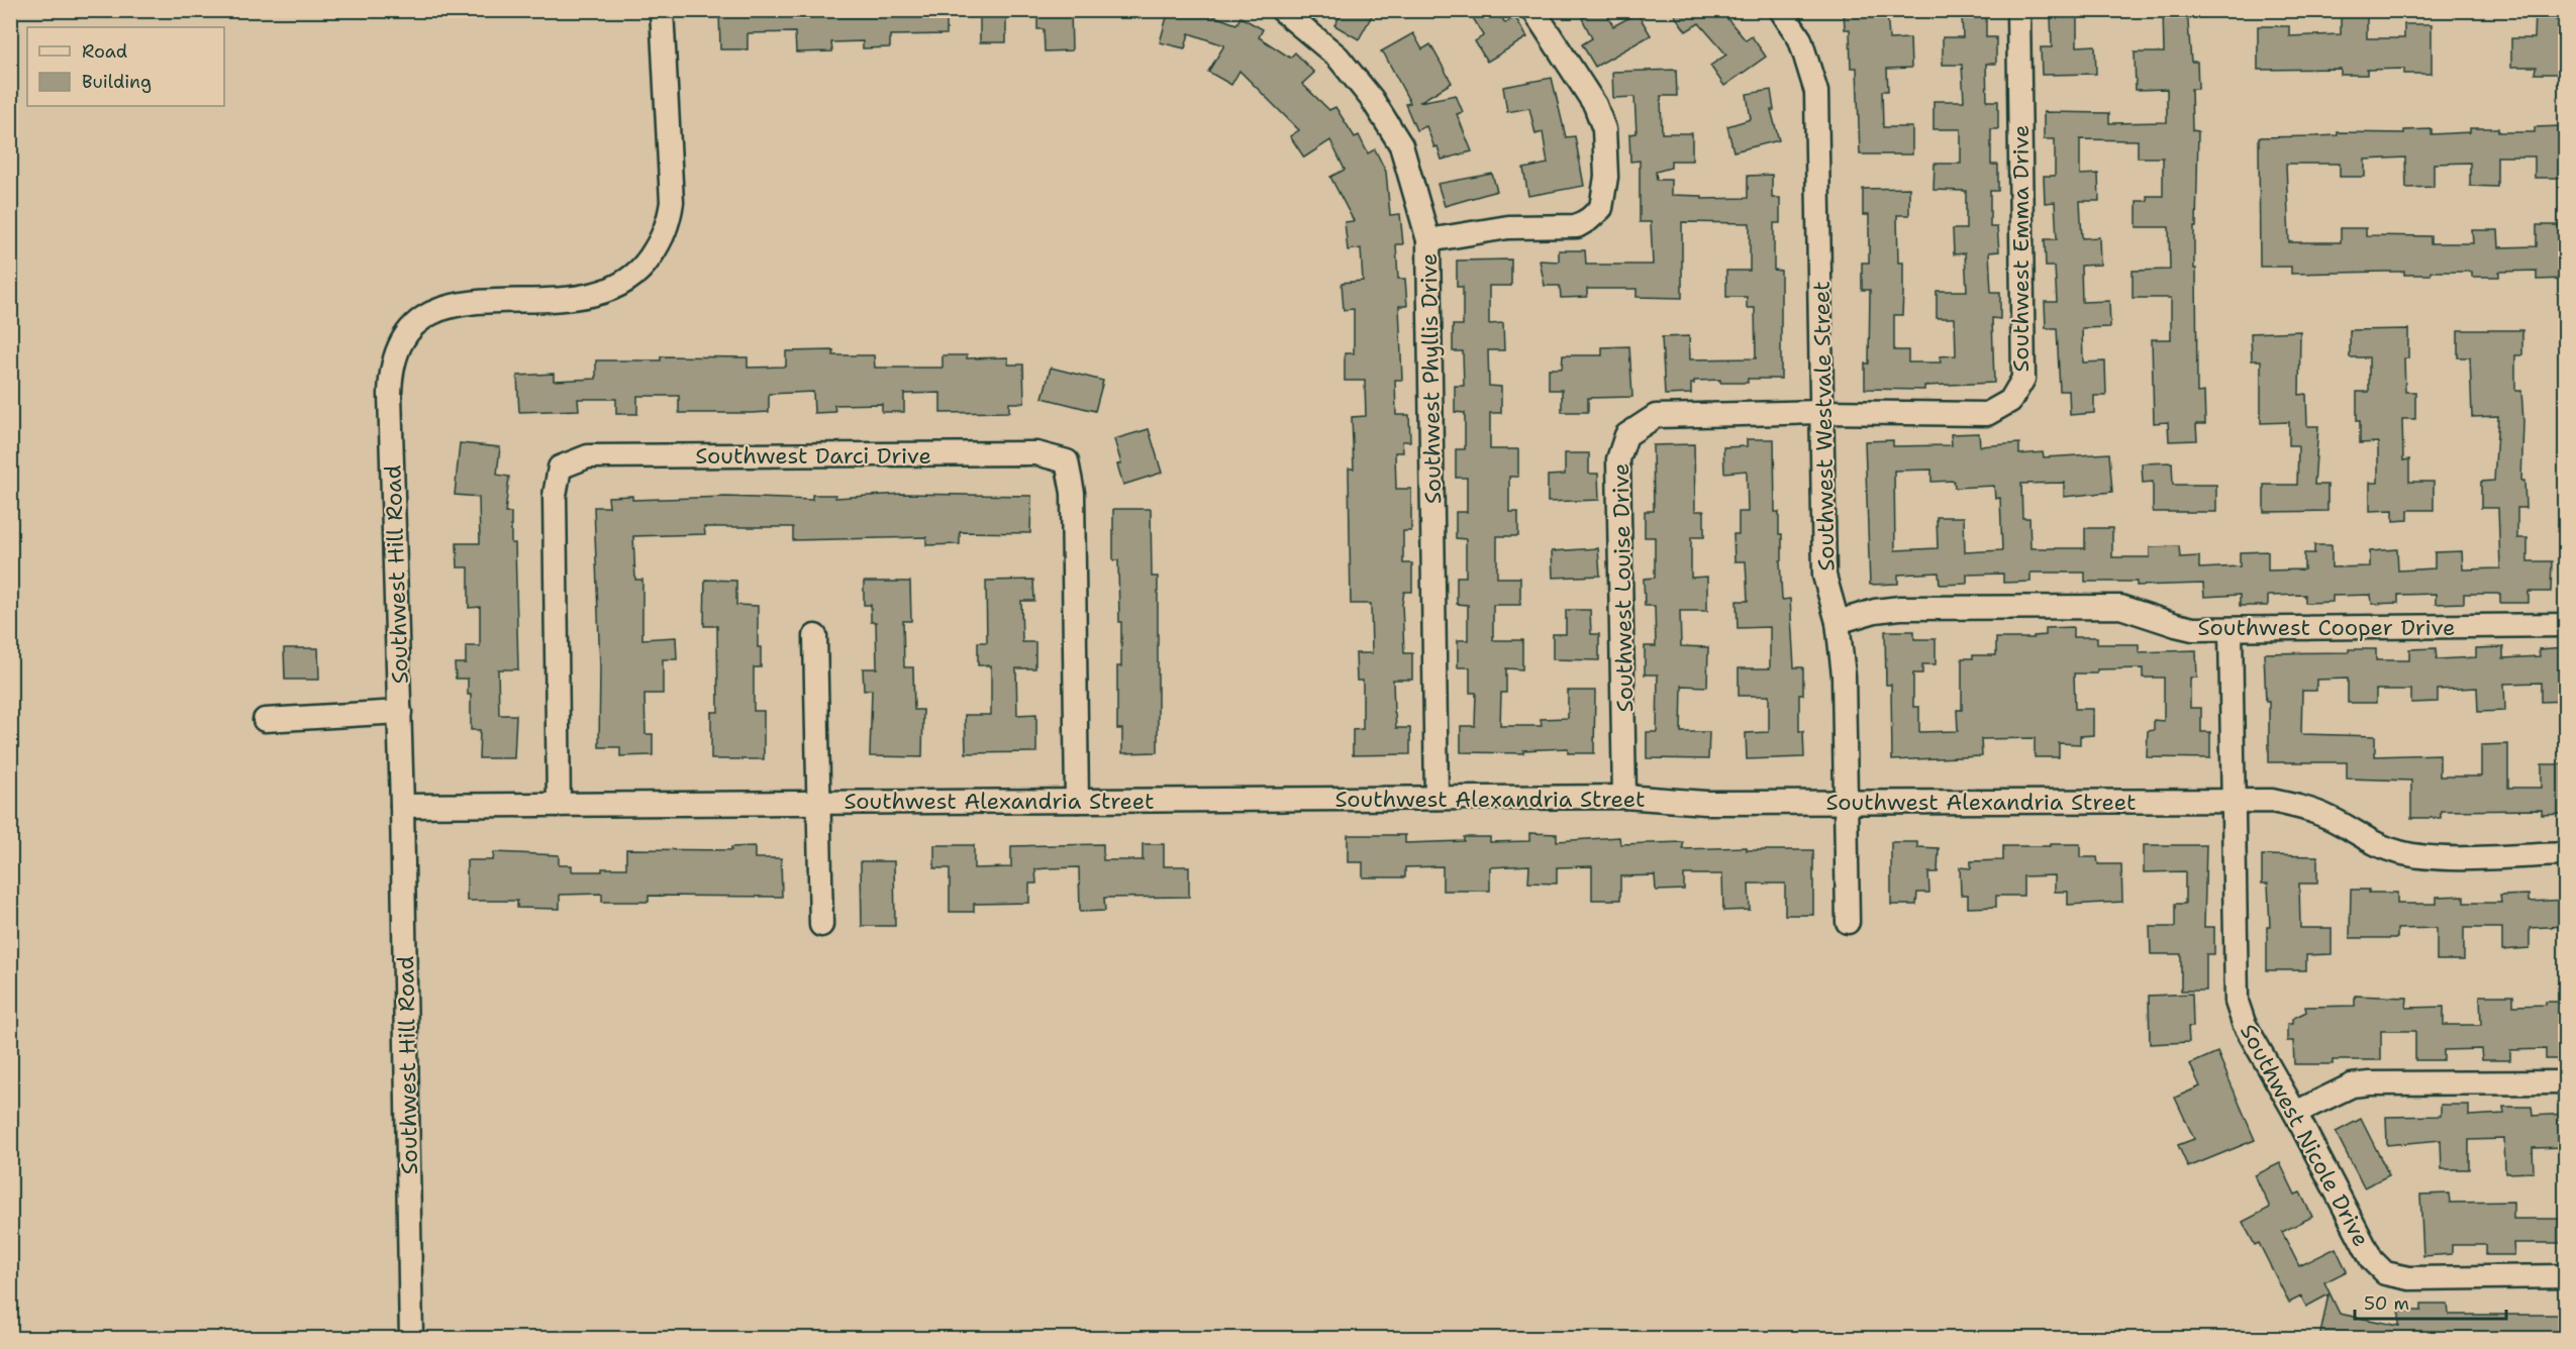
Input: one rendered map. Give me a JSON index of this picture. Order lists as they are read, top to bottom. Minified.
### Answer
{"streets":{"street":["Southwest Emma Drive","Southwest Phyllis Drive","Southwest Westvale Street","Southwest Darci Drive","Southwest Hill Road","Southwest Louise Drive","Southwest Cooper Drive","Southwest Alexandria Street","Southwest Nicole Drive"]},"crossings":[["Southwest Emma Drive","Southwest Westvale Street"],["Southwest Emma Drive","Southwest Louise Drive"],["Southwest Phyllis Drive","Southwest Alexandria Street"],["Southwest Westvale Street","Southwest Louise Drive"],["Southwest Westvale Street","Southwest Cooper Drive"],["Southwest Westvale Street","Southwest Alexandria Street"],["Southwest Darci Drive","Southwest Alexandria Street"],["Southwest Hill Road","Southwest Alexandria Street"],["Southwest Louise Drive","Southwest Alexandria Street"],["Southwest Cooper Drive","Southwest Nicole Drive"],["Southwest Alexandria Street","Southwest Nicole Drive"]],"legend":["Road","Building"],"scale_bar":"50 m"}
